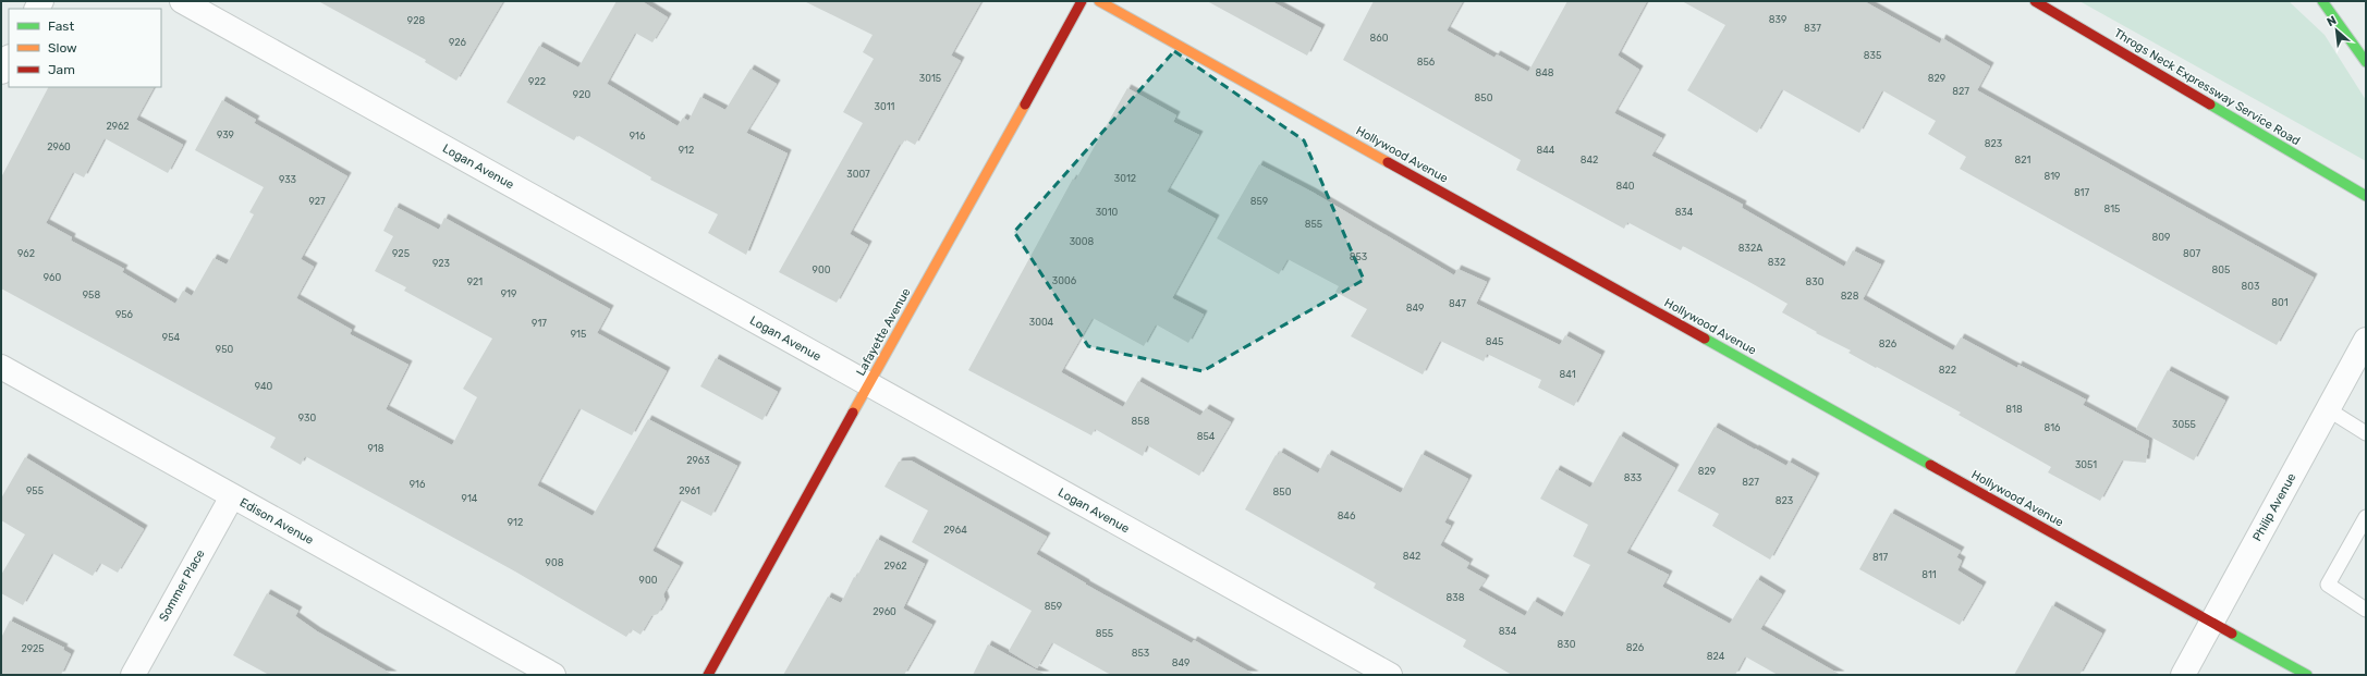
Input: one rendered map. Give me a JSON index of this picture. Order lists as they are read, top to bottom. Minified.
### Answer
{"streets":{"main road":["Throgs Neck Expressway Service Road","Hollywood Avenue","Lafayette Avenue"],"street":["Logan Avenue","Philip Avenue","Edison Avenue","Sommer Place"]},"crossings":[["Hollywood Avenue","Philip Avenue"],["Logan Avenue","Lafayette Avenue"],["Edison Avenue","Sommer Place"]],"house_numbers":["839","928","837","860","926","835","856","848","3015","829","922","827","920","850","3011","2962","939","916","823","2960","912","844","842","821","3007","819","3012","933","840","817","927","859","815","3010","834","855","809","3008","832A","962","925","807","853","832","923","900","805","960","3006","921","830","803","919","958","828","801","847","849","956","3004","917","915","954","845","826","950","822","841","940","818","930","858","3055","816","854","918","2963","3051","829","833","827","916","955","2961","850","914","823","846","912","2964","842","817","908","2962","811","900","838","859","2960","834","855","830","826","2925","853","824","849"],"legend":["Fast","Slow","Jam"],"north":"top left"}
